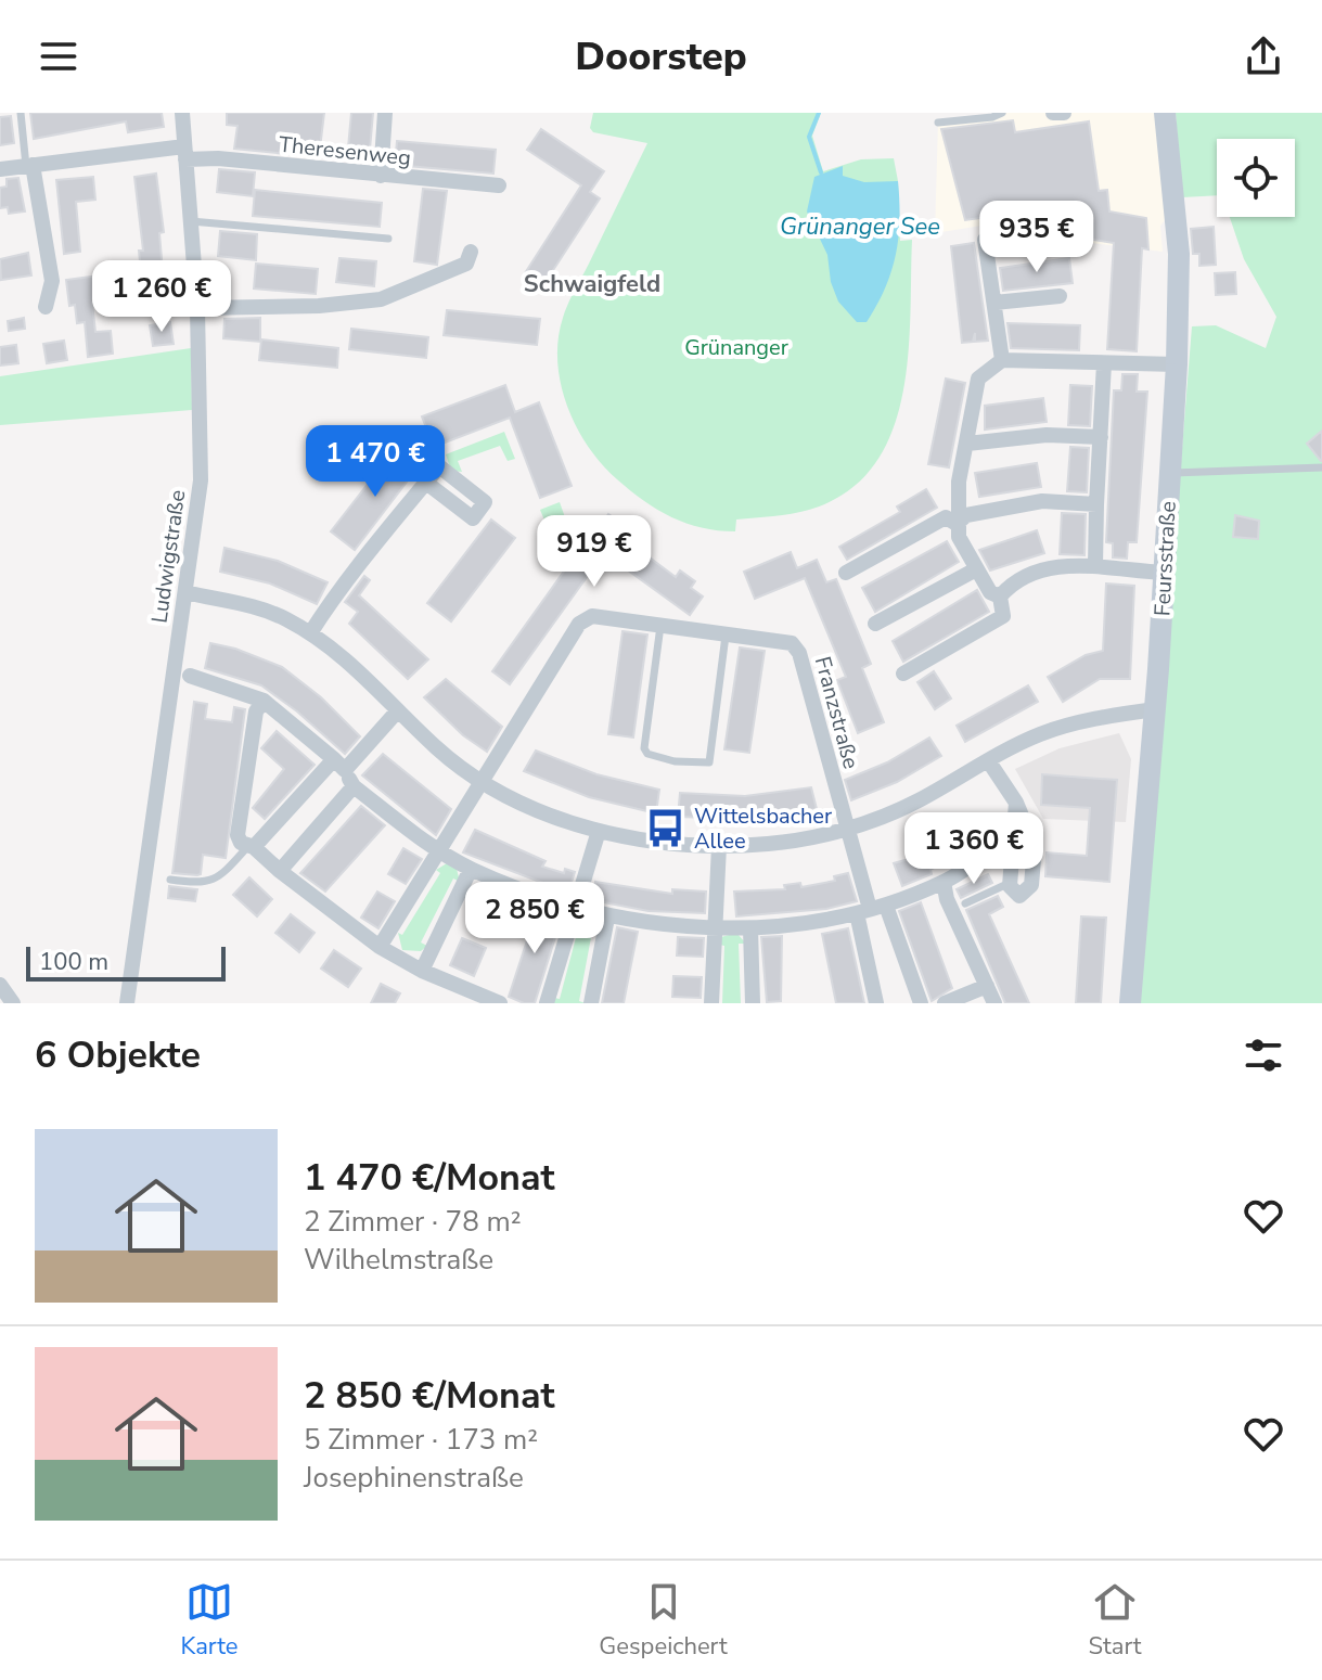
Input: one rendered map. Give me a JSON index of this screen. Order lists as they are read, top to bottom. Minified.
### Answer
{"streets":{"street":["Theresenweg","Ludwigstraße","Feursstraße","Franzstraße"]},"crossings":[["Theresenweg","Ludwigstraße"]],"districts":["Schwaigfeld"],"water":["Grünanger See"],"parks":["Grünanger"],"places":{"bus stop":["Wittelsbacher Allee"]},"scale_bar":"100 m","page":{"header":"Doorstep","price":["935 €","1 260 €","1 470 €","919 €","1 360 €","2 850 €"],"scale":"100 m","heading":"6 Objekte","list":[{"name":"1 470 €/Monat","note":"2 Zimmer · 78 m² · Wilhelmstraße"},{"name":"2 850 €/Monat","note":"5 Zimmer · 173 m² · Josephinenstraße"}],"tabs":["Karte","Gespeichert","Start"]}}
